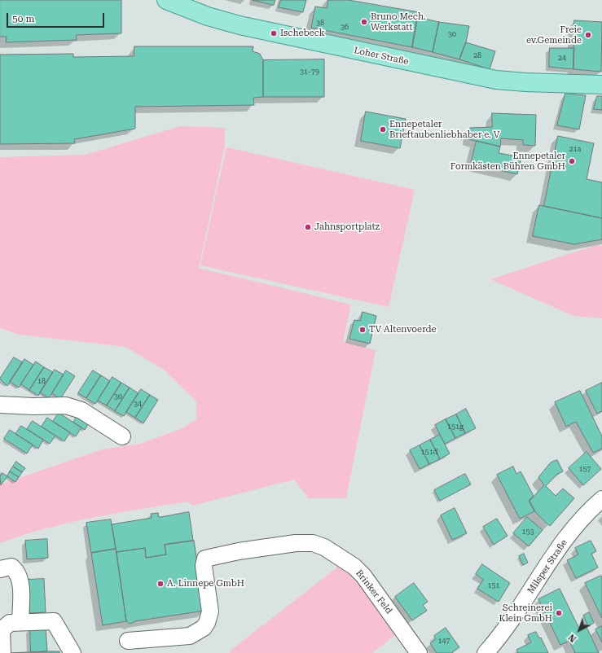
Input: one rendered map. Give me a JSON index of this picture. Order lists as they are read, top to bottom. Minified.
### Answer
{"streets":{"main road":["Loher Straße"],"street":["Milsper Straße","Brinker Feld"]},"places":["Bruno Mech. Werkstatt","Ischebeck","Freie ev.Gemeinde","Ennepetaler Brieftaubenliebhaber e. V","Ennepetaler Formkästen Bühren GmbH","Jahnsportplatz","TV Altenvoerde","A. Linnepe GmbH","Schreinerei Klein GmbH"],"house_numbers":["38","36","30","28","24","31-79","21a","18","30","34","151g","151d","157","153","151","147"],"scale_bar":"50 m","north":"bottom left"}
